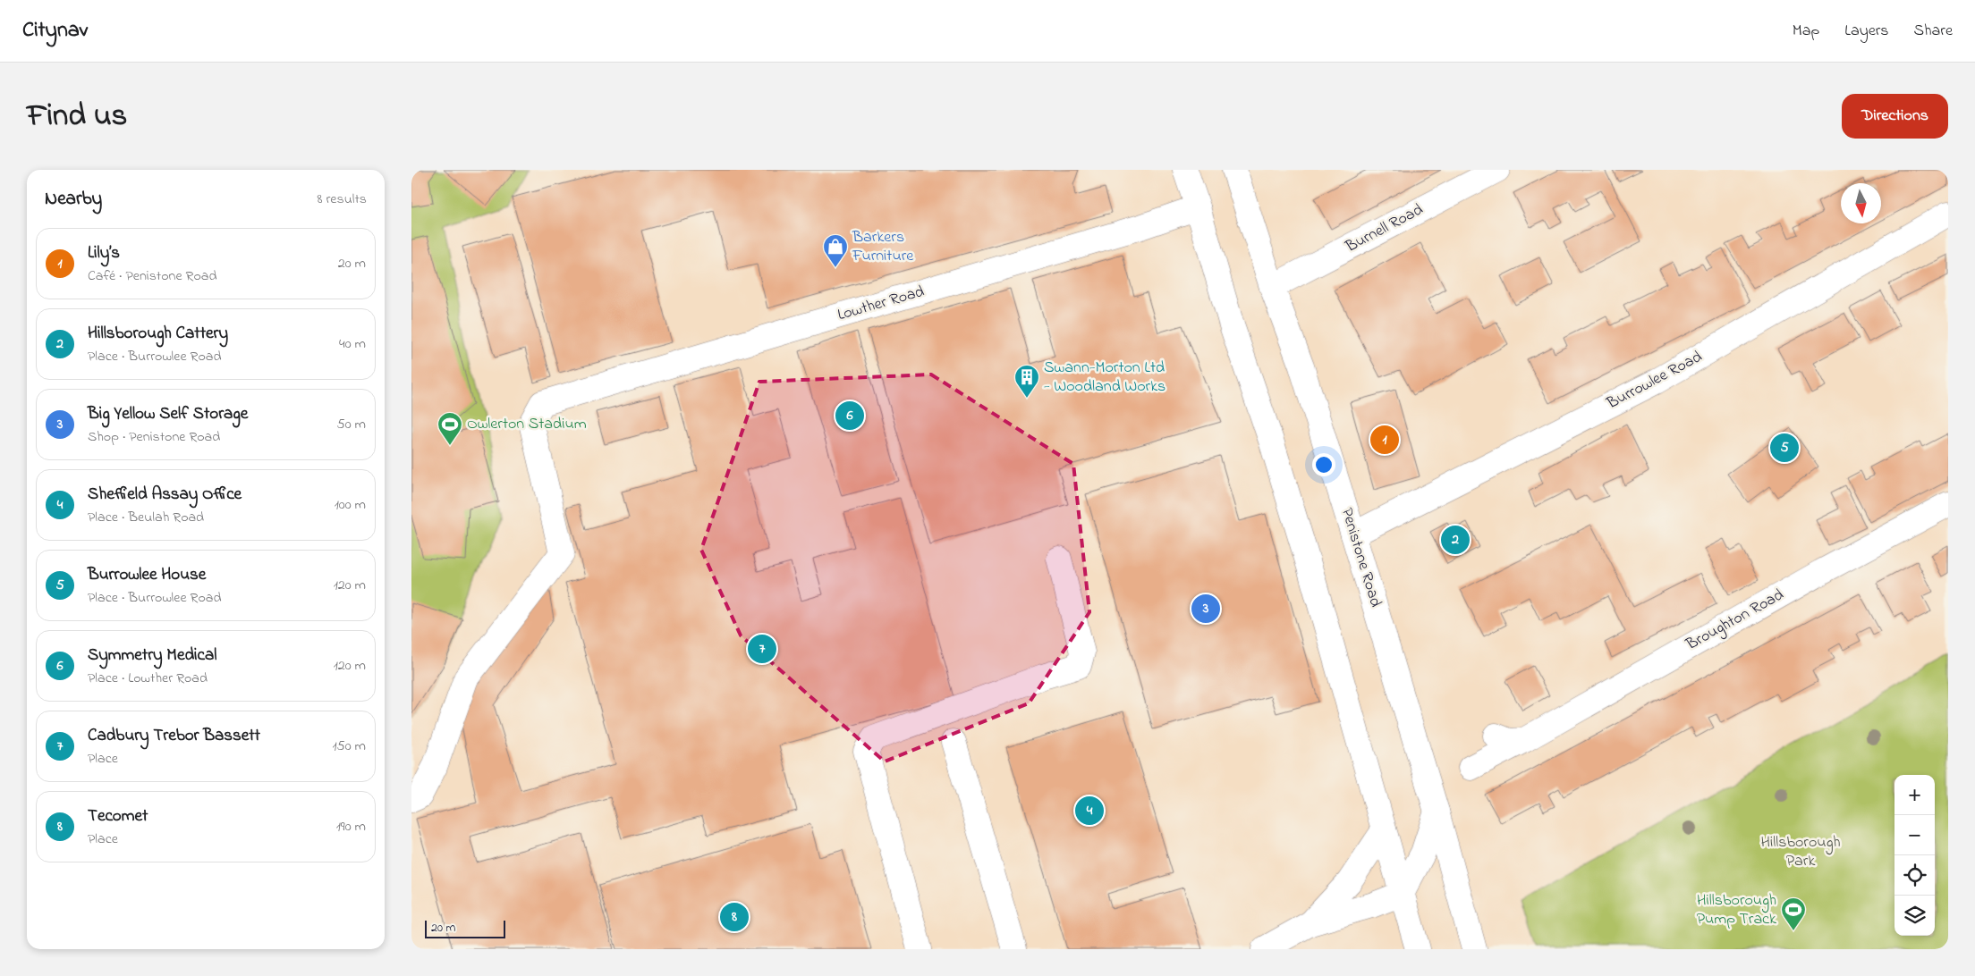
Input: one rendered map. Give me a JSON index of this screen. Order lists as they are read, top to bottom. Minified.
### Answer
{"streets":{"main road":["Burnell Road","Lowther Road","Burrowlee Road","Penistone Road","Broughton Road"]},"crossings":[["Burnell Road","Penistone Road"],["Burrowlee Road","Penistone Road"]],"parks":["Hillsborough Park"],"places":{"shop":["Barkers Furniture"],"building":["Swann-Morton Ltd - Woodland Works"],"sports":["Owlerton Stadium","Hillsborough Pump Track"]},"scale_bar":"20 m","north":"bottom","page":{"header":"Citynav","nav":["Map","Layers","Share"],"title":"Find us","buttons":"Directions","heading":["Nearby","8 results"],"list":[{"mark":"1","name":"Lily’s","note":"Café · Penistone Road","value":"20 m"},{"mark":"2","name":"Hillsborough Cattery","note":"Place · Burrowlee Road","value":"40 m"},{"mark":"3","name":"Big Yellow Self Storage","note":"Shop · Penistone Road","value":"50 m"},{"mark":"4","name":"Sheffield Assay Office","note":"Place · Beulah Road","value":"100 m"},{"mark":"5","name":"Burrowlee House","note":"Place · Burrowlee Road","value":"120 m"},{"mark":"6","name":"Symmetry Medical","note":"Place · Lowther Road","value":"120 m"},{"mark":"7","name":"Cadbury Trebor Bassett","note":"Place","value":"150 m"},{"mark":"8","name":"Tecomet","note":"Place","value":"190 m"}],"pins":["6","1","5","2","3","7","4","8"],"map_buttons":["+","−"],"scale":"20 m"}}
